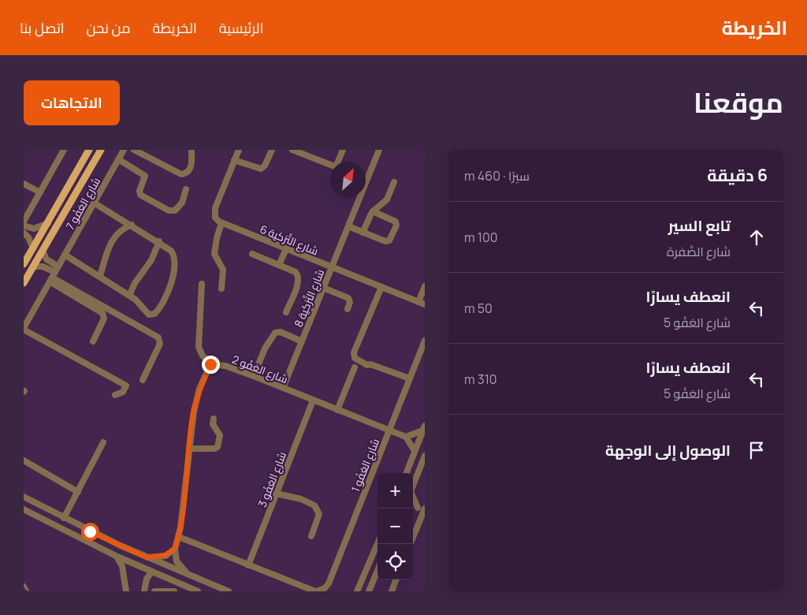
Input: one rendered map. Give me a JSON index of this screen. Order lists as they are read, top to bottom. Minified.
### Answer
{"streets":{"street":["شارع العَفُو 7","شارع التَّزكية 6","شارع التَّزكية 8","شارع العَفُو 2","شارع العَفُو 1","شارع العَفُو 3"]},"crossings":[["شارع التَّزكية 6","شارع التَّزكية 8"],["شارع التَّزكية 8","شارع العَفُو 2"],["شارع العَفُو 2","شارع العَفُو 1"],["شارع العَفُو 2","شارع العَفُو 3"],["شارع العَفُو 1","شارع العَفُو 3"]],"north":"top right","page":{"header":"الخريطة","nav":["الرئيسية","الخريطة","من نحن","اتصل بنا"],"title":"موقعنا","buttons":"الاتجاهات","heading":["6 دقيقة","سيرًا · 460 m"],"list":[["تابع السير","شارع الصَّفرة","100 m"],["انعطف يسارًا","شارع العَفُو 5","50 m"],["انعطف يسارًا","شارع العَفُو 5","310 m"],"الوصول إلى الوجهة"],"map_buttons":["+","−"]}}
